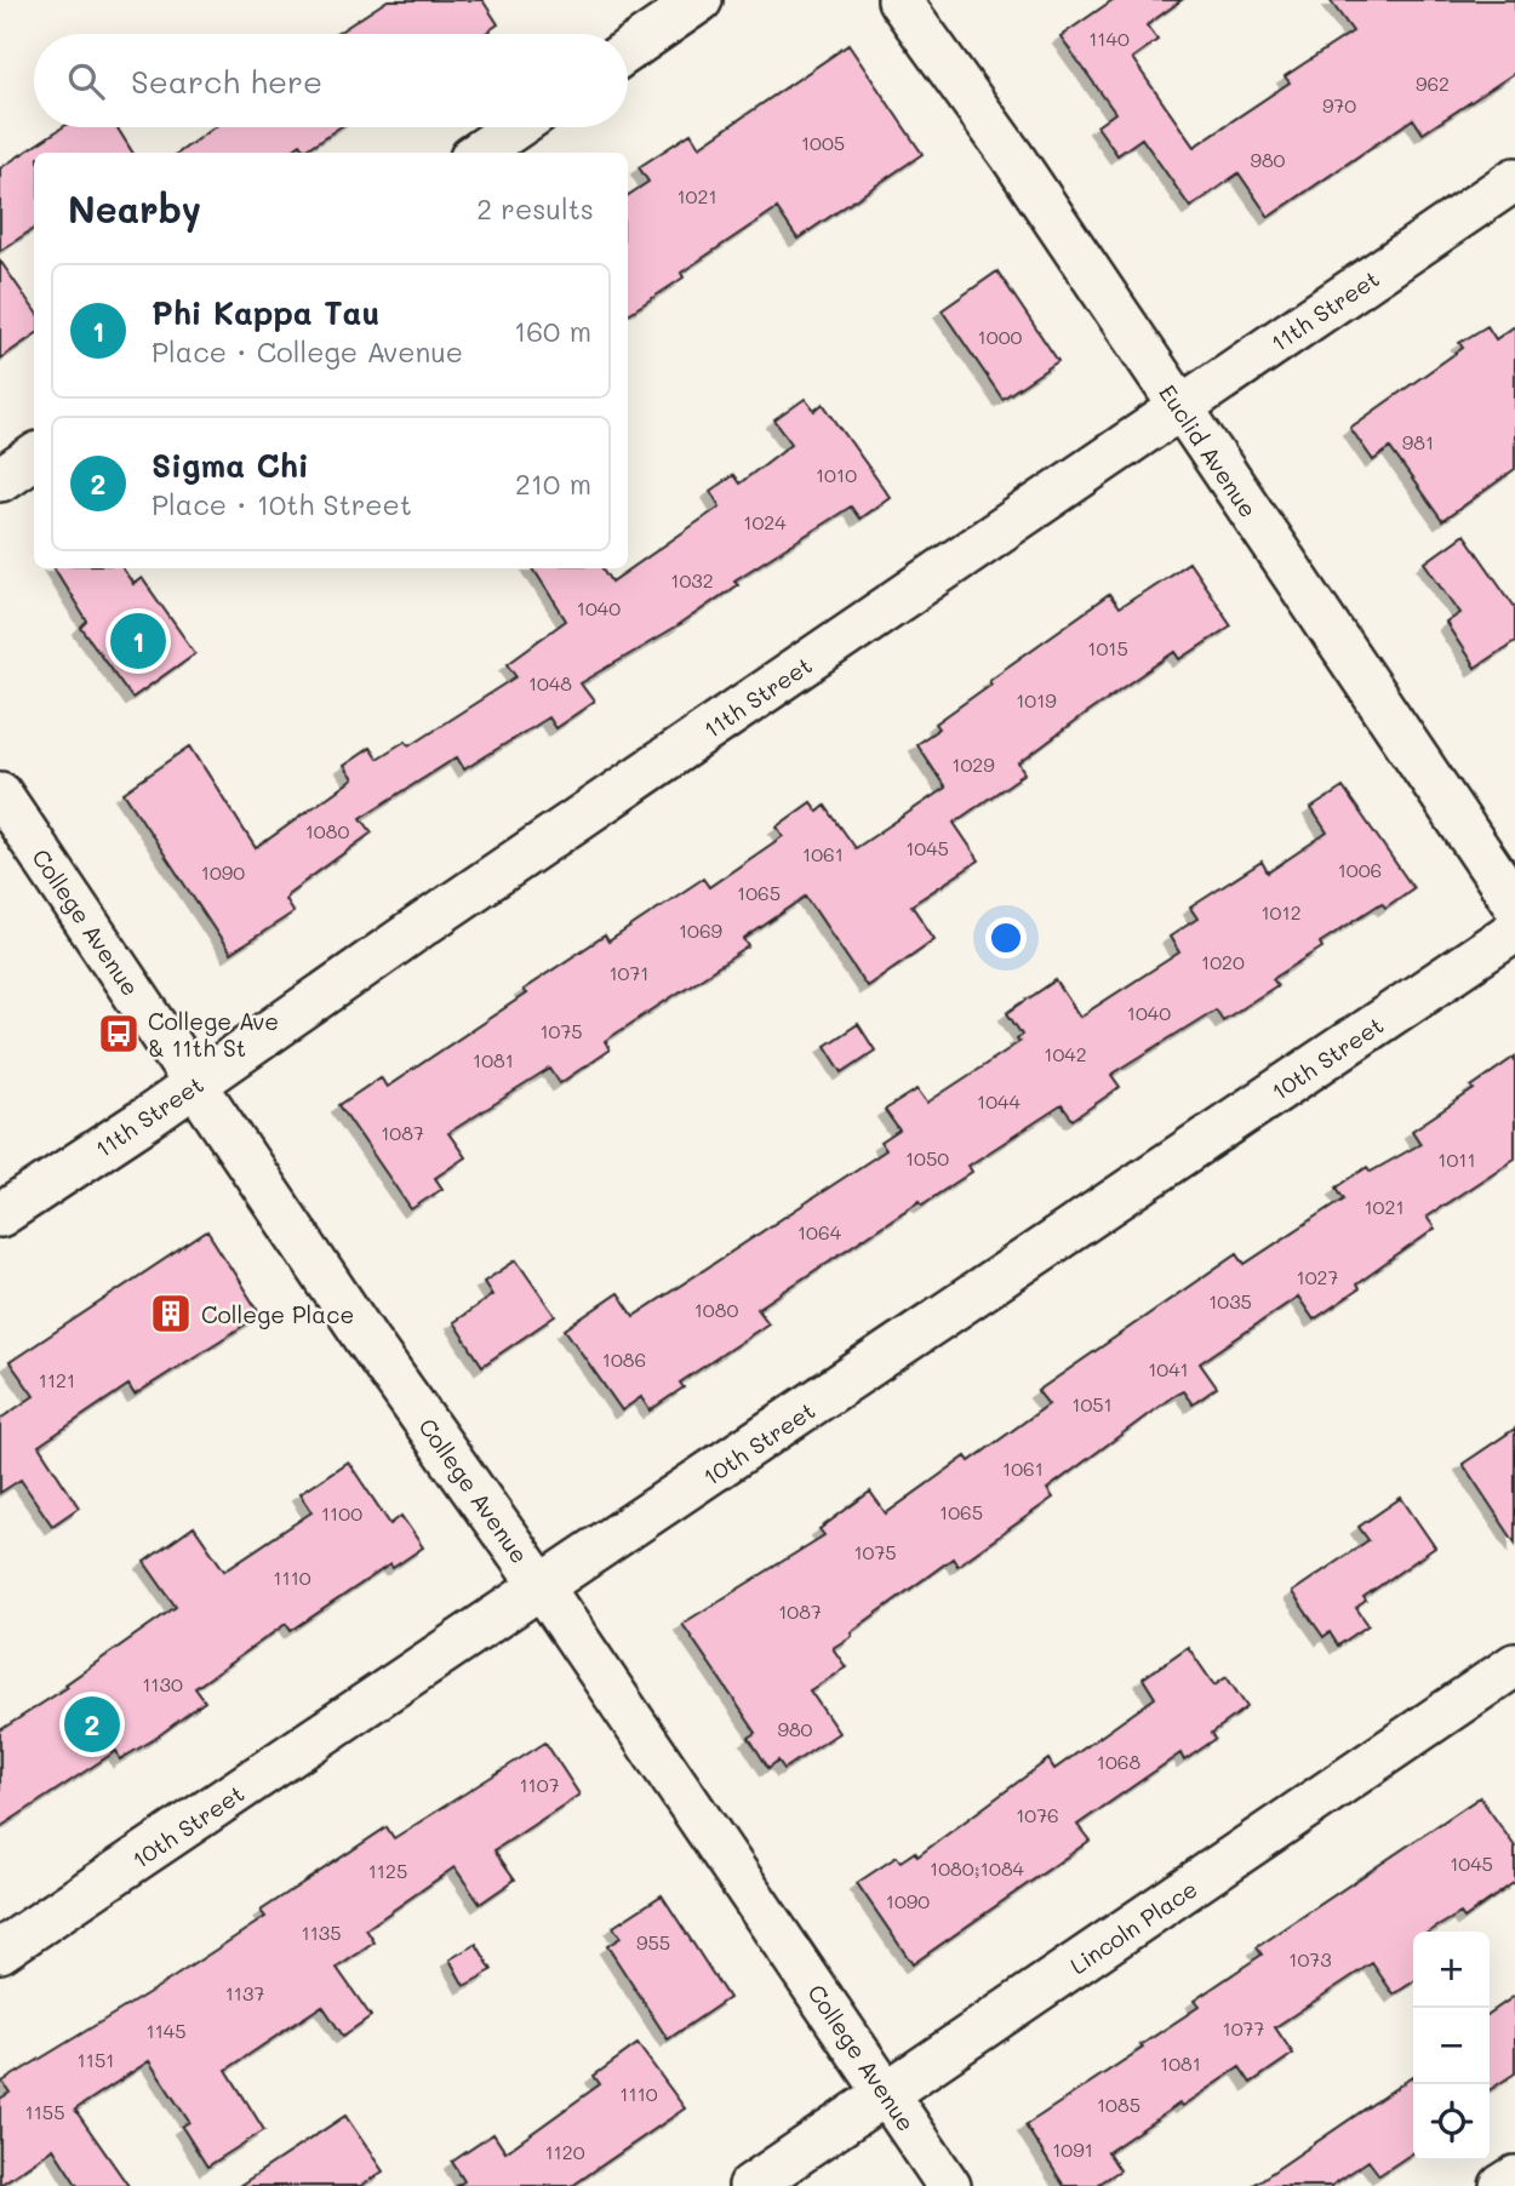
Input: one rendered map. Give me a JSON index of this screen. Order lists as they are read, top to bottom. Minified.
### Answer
{"streets":{"street":["11th Street","Euclid Avenue","College Avenue","10th Street","Lincoln Place"]},"crossings":[["11th Street","Euclid Avenue"],["11th Street","College Avenue"],["College Avenue","10th Street"],["College Avenue","Lincoln Place"]],"places":{"bus stop":["College Ave & 11th St"],"building":["College Place"]},"house_numbers":["1140","962","970","1005","980","1021","1000","981","1010","1024","1032","1040","1015","1048","1019","1029","1080","1045","1061","1006","1090","1065","1012","1069","1020","1071","1040","1075","1042","1081","1044","1087","1050","1011","1021","1064","1027","1035","1080","1086","1041","1121","1051","1061","1065","1100","1075","1110","1087","1130","980","1068","1107","1076","1045","1080;1084","1125","1090","1135","955","1073","1137","1077","1145","1151","1081","1110","1085","1155","1091","1120"],"page":{"search":"Search here","heading":["Nearby","2 results"],"list":[{"mark":"1","name":"Phi Kappa Tau","note":"Place · College Avenue","value":"160 m"},{"mark":"2","name":"Sigma Chi","note":"Place · 10th Street","value":"210 m"}],"pins":["1","2"],"map_buttons":["+","−"]}}
